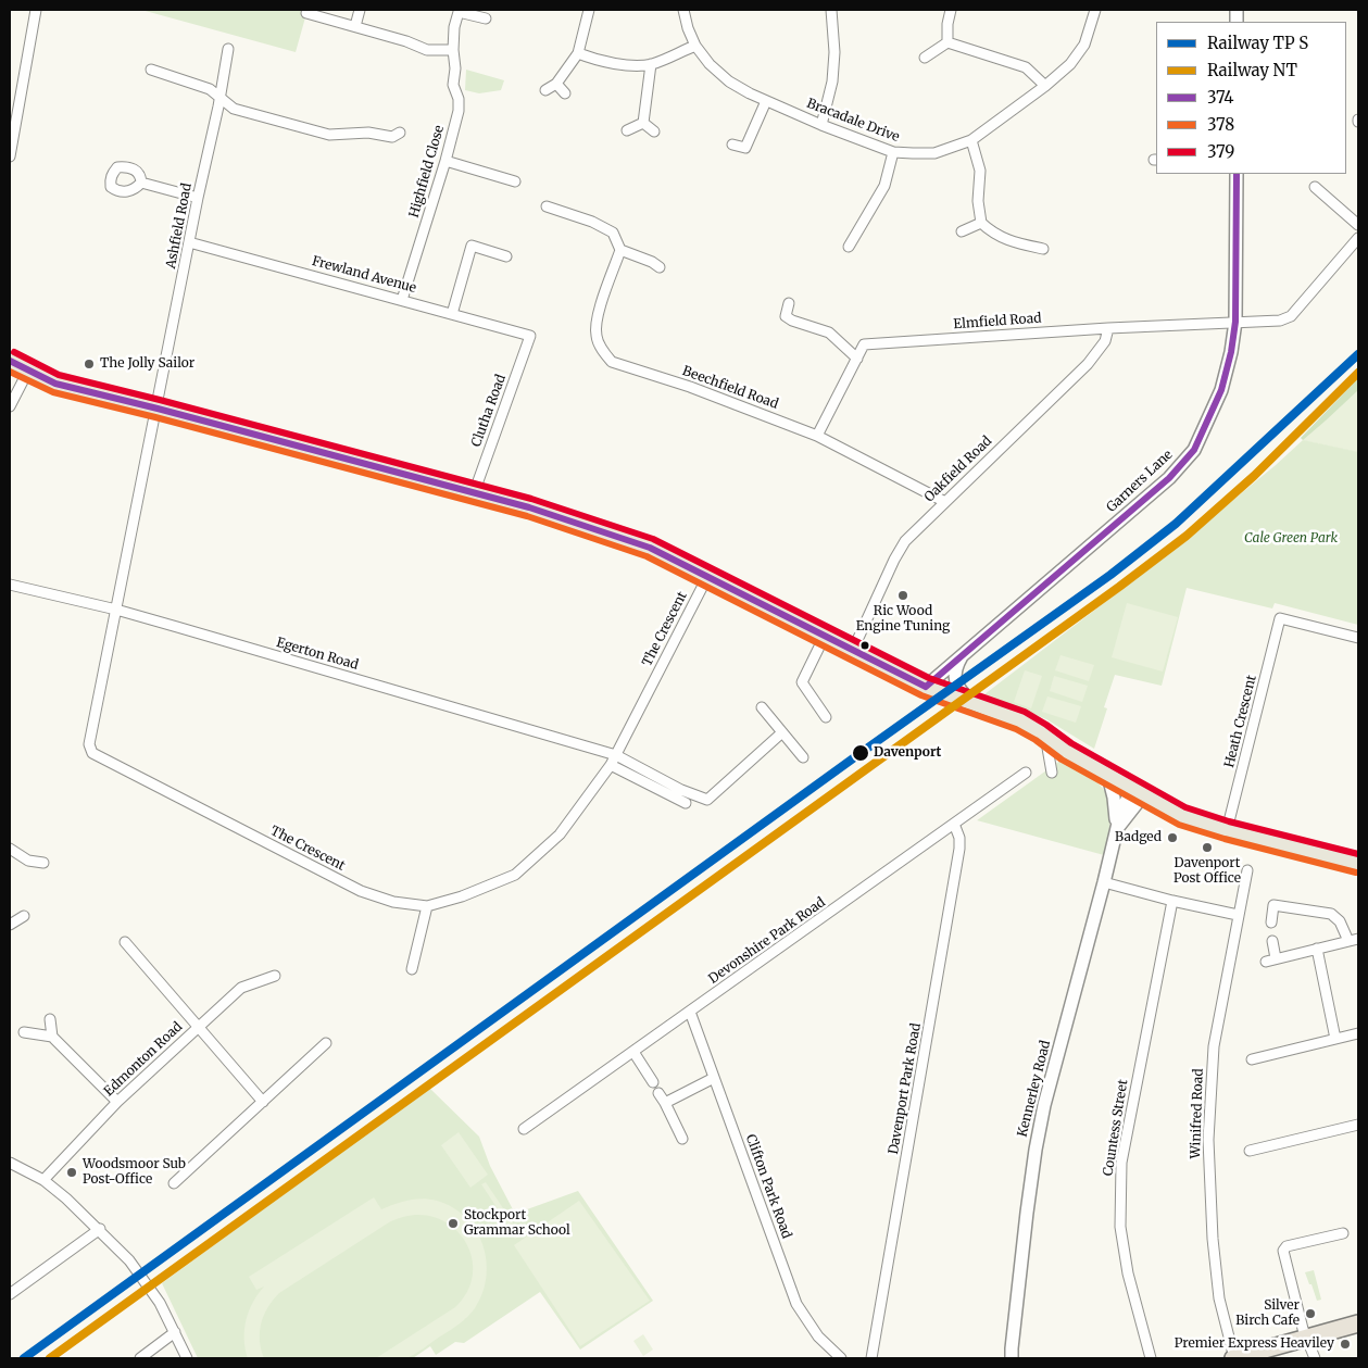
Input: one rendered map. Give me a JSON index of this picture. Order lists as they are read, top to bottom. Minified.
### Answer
{"streets":{"street":["Bracadale Drive","Highfield Close","Ashfield Road","Frewland Avenue","Elmfield Road","Beechfield Road","Clutha Road","Oakfield Road","Garners Lane","The Crescent","Egerton Road","Heath Crescent","Devonshire Park Road","Edmonton Road","Davenport Park Road","Kennerley Road","Winifred Road","Countess Street","Clifton Park Road"]},"crossings":[["Highfield Close","Frewland Avenue"],["Ashfield Road","Frewland Avenue"],["Ashfield Road","The Crescent"],["Frewland Avenue","Clutha Road"],["Elmfield Road","Beechfield Road"],["Elmfield Road","Oakfield Road"],["Elmfield Road","Garners Lane"],["Beechfield Road","Oakfield Road"],["The Crescent","Egerton Road"],["Devonshire Park Road","Davenport Park Road"],["Devonshire Park Road","Clifton Park Road"]],"parks":["Cale Green Park"],"places":["The Jolly Sailor","Ric Wood Engine Tuning","Davenport","Badged","Davenport Post Office","Woodsmoor Sub Post-Office","Stockport Grammar School","Silver Birch Cafe","Premier Express Heaviley"],"lines":["transit line 374","transit line 379","transit line 378","rail line NT"],"legend":["Railway TP S","Railway NT","374","378","379"]}
